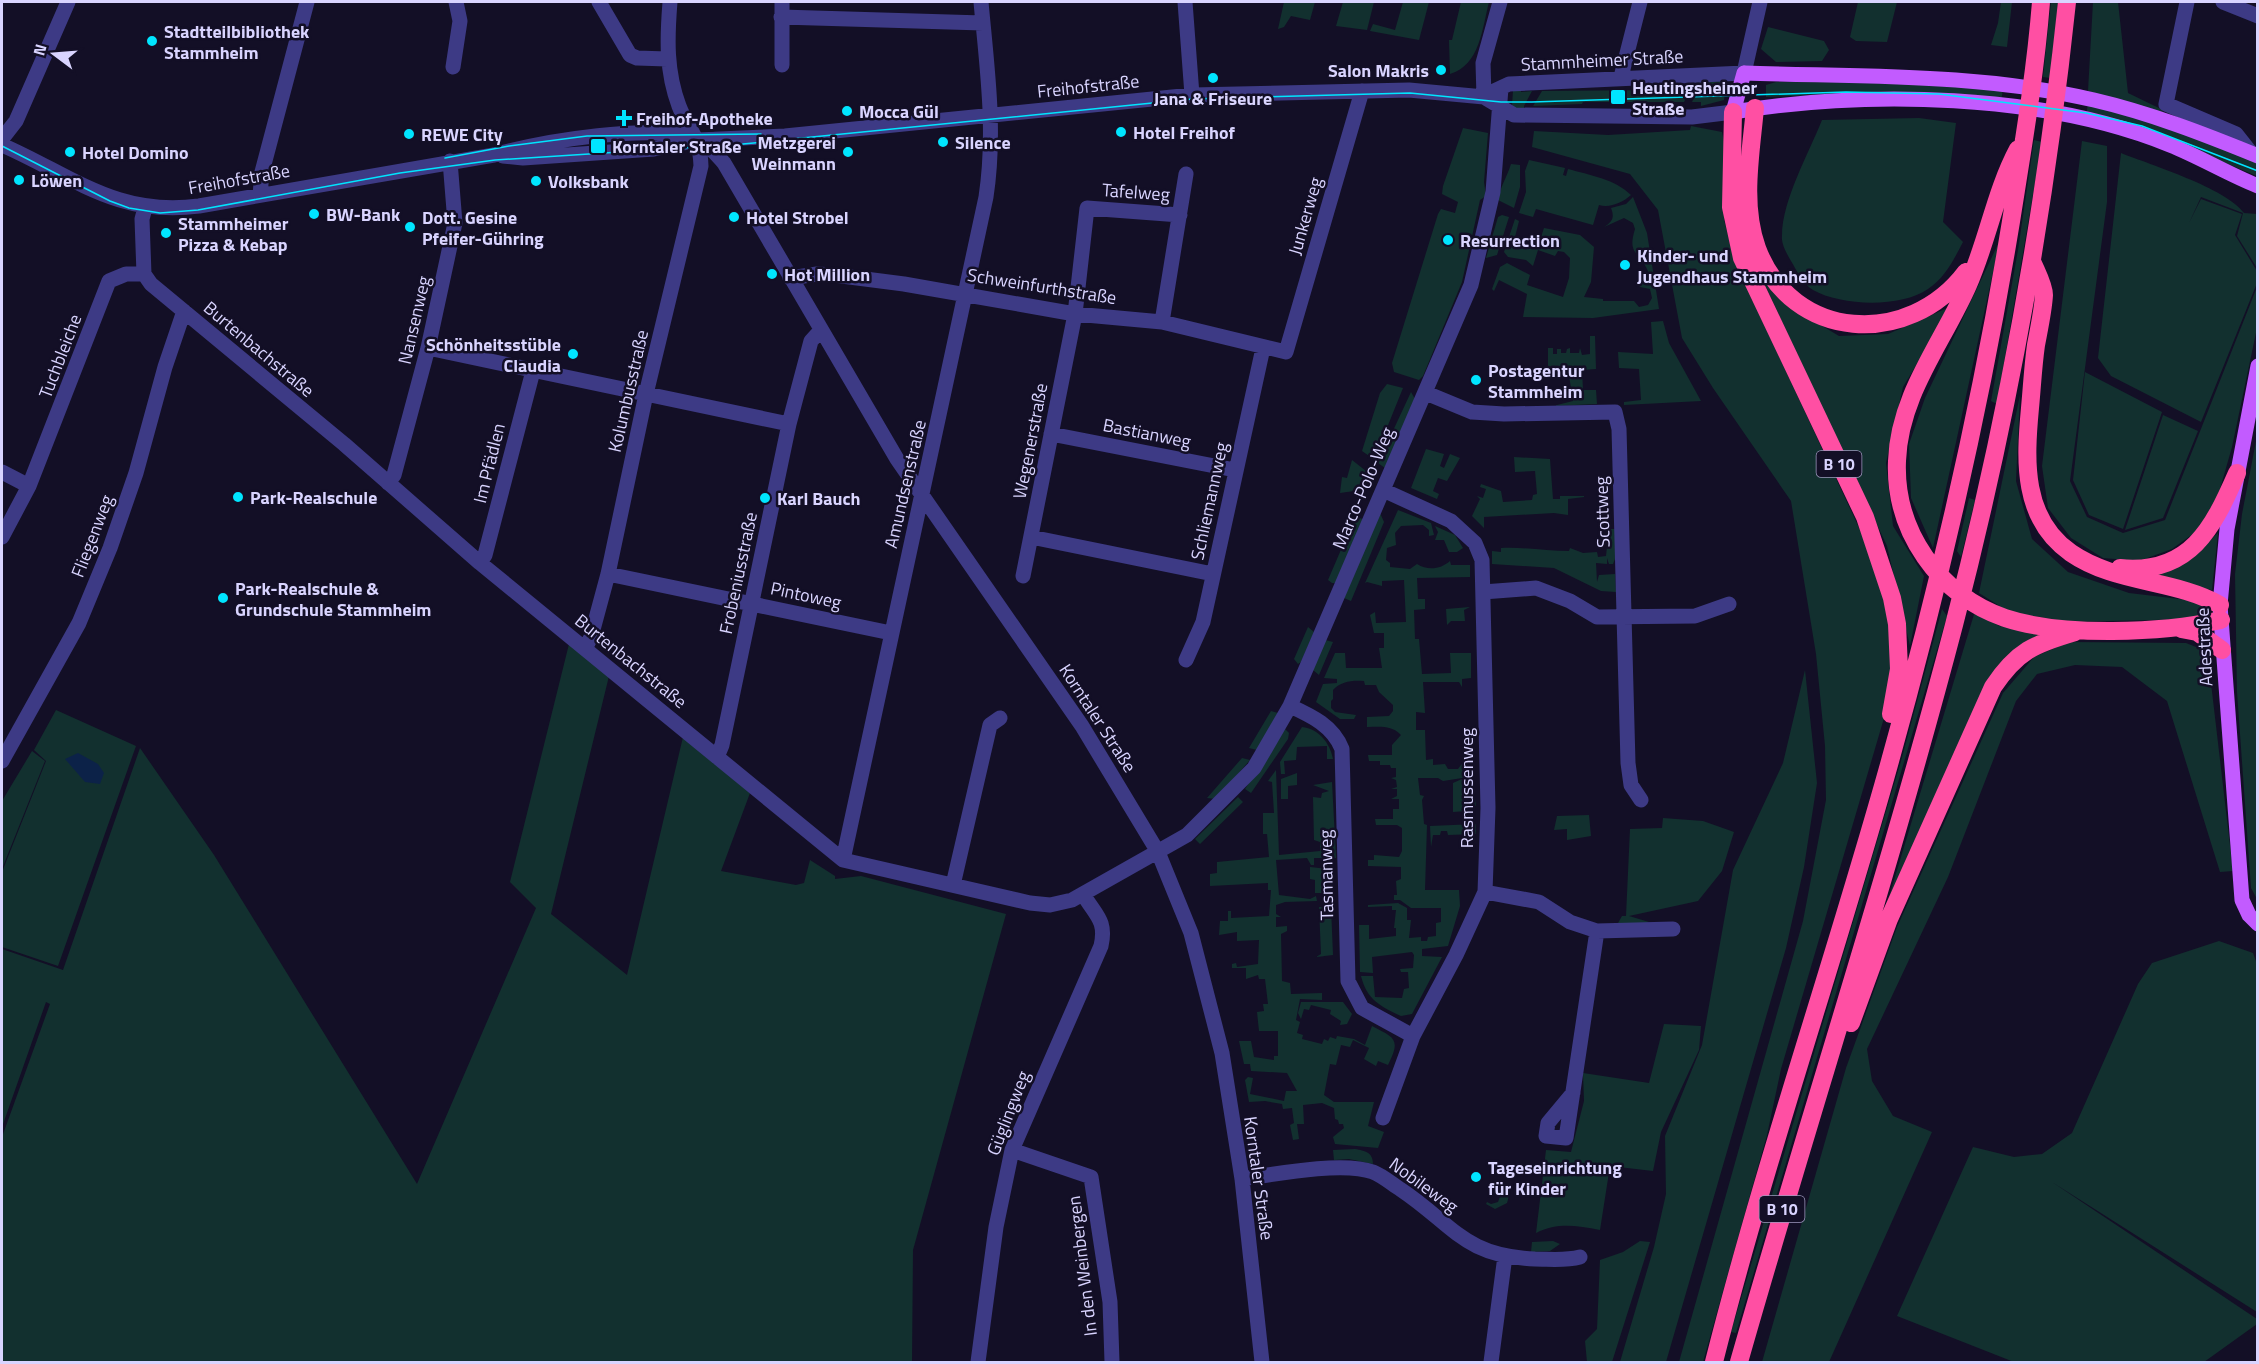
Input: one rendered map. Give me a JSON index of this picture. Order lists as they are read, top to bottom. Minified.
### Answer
{"streets":{"highway":["B 10"],"main road":["Stammheimer Straße","Adestraße"],"street":["Freihofstraße","Tafelweg","Junkerweg","Schweinfurthstraße","Nansenweg","Burtenbachstraße","Tuchbleiche","Kolumbusstraße","Bastianweg","Wegenerstraße","Im Pfädlen","Amundsenstraße","Marco-Polo-Weg","Schliemannweg","Scottweg","Fliegenweg","Frobeniusstraße","Pintoweg","Korntaler Straße","Rasmussenweg","Tasmanweg","Güglingweg","Nobileweg","In den Weinbergen"]},"crossings":[["Stammheimer Straße","Freihofstraße"],["Stammheimer Straße","Marco-Polo-Weg"],["Freihofstraße","Junkerweg"],["Freihofstraße","Nansenweg"],["Freihofstraße","Kolumbusstraße"],["Freihofstraße","Amundsenstraße"],["Freihofstraße","Korntaler Straße"],["Tafelweg","Schweinfurthstraße"],["Tafelweg","Wegenerstraße"],["Junkerweg","Schweinfurthstraße"],["Schweinfurthstraße","Wegenerstraße"],["Schweinfurthstraße","Amundsenstraße"],["Schweinfurthstraße","Schliemannweg"],["Schweinfurthstraße","Korntaler Straße"],["Nansenweg","Burtenbachstraße"],["Burtenbachstraße","Tuchbleiche"],["Burtenbachstraße","Kolumbusstraße"],["Burtenbachstraße","Im Pfädlen"],["Burtenbachstraße","Amundsenstraße"],["Burtenbachstraße","Marco-Polo-Weg"],["Burtenbachstraße","Fliegenweg"],["Burtenbachstraße","Frobeniusstraße"],["Burtenbachstraße","Korntaler Straße"],["Burtenbachstraße","Güglingweg"],["Kolumbusstraße","Pintoweg"],["Kolumbusstraße","Korntaler Straße"],["Bastianweg","Wegenerstraße"],["Bastianweg","Schliemannweg"],["B 10","Adestraße"],["Amundsenstraße","Pintoweg"],["Amundsenstraße","Korntaler Straße"],["Marco-Polo-Weg","Scottweg"],["Marco-Polo-Weg","Korntaler Straße"],["Marco-Polo-Weg","Rasmussenweg"],["Marco-Polo-Weg","Tasmanweg"],["Frobeniusstraße","Pintoweg"],["Frobeniusstraße","Korntaler Straße"],["Korntaler Straße","Nobileweg"],["Rasmussenweg","Tasmanweg"],["Güglingweg","In den Weinbergen"]],"places":{"other":["Stadtteilbibliothek Stammheim","Salon Makris","Jana & Friseure","Mocca Gül","Hotel Freihof","REWE City","Silence","Hotel Domino","Metzgerei Weinmann","Löwen","Volksbank","BW-Bank","Hotel Strobel","Dott. Gesine Pfeifer-Gühring","Stammheimer Pizza & Kebap","Resurrection","Kinder- und Jugendhaus Stammheim","Hot Million","Schönheitsstüble Claudia","Postagentur Stammheim","Park-Realschule","Karl Bauch","Park-Realschule & Grundschule Stammheim","Tageseinrichtung für Kinder"],"transit":["Heutingsheimer Straße","Korntaler Straße"],"health":["Freihof-Apotheke"]},"north":"left"}
